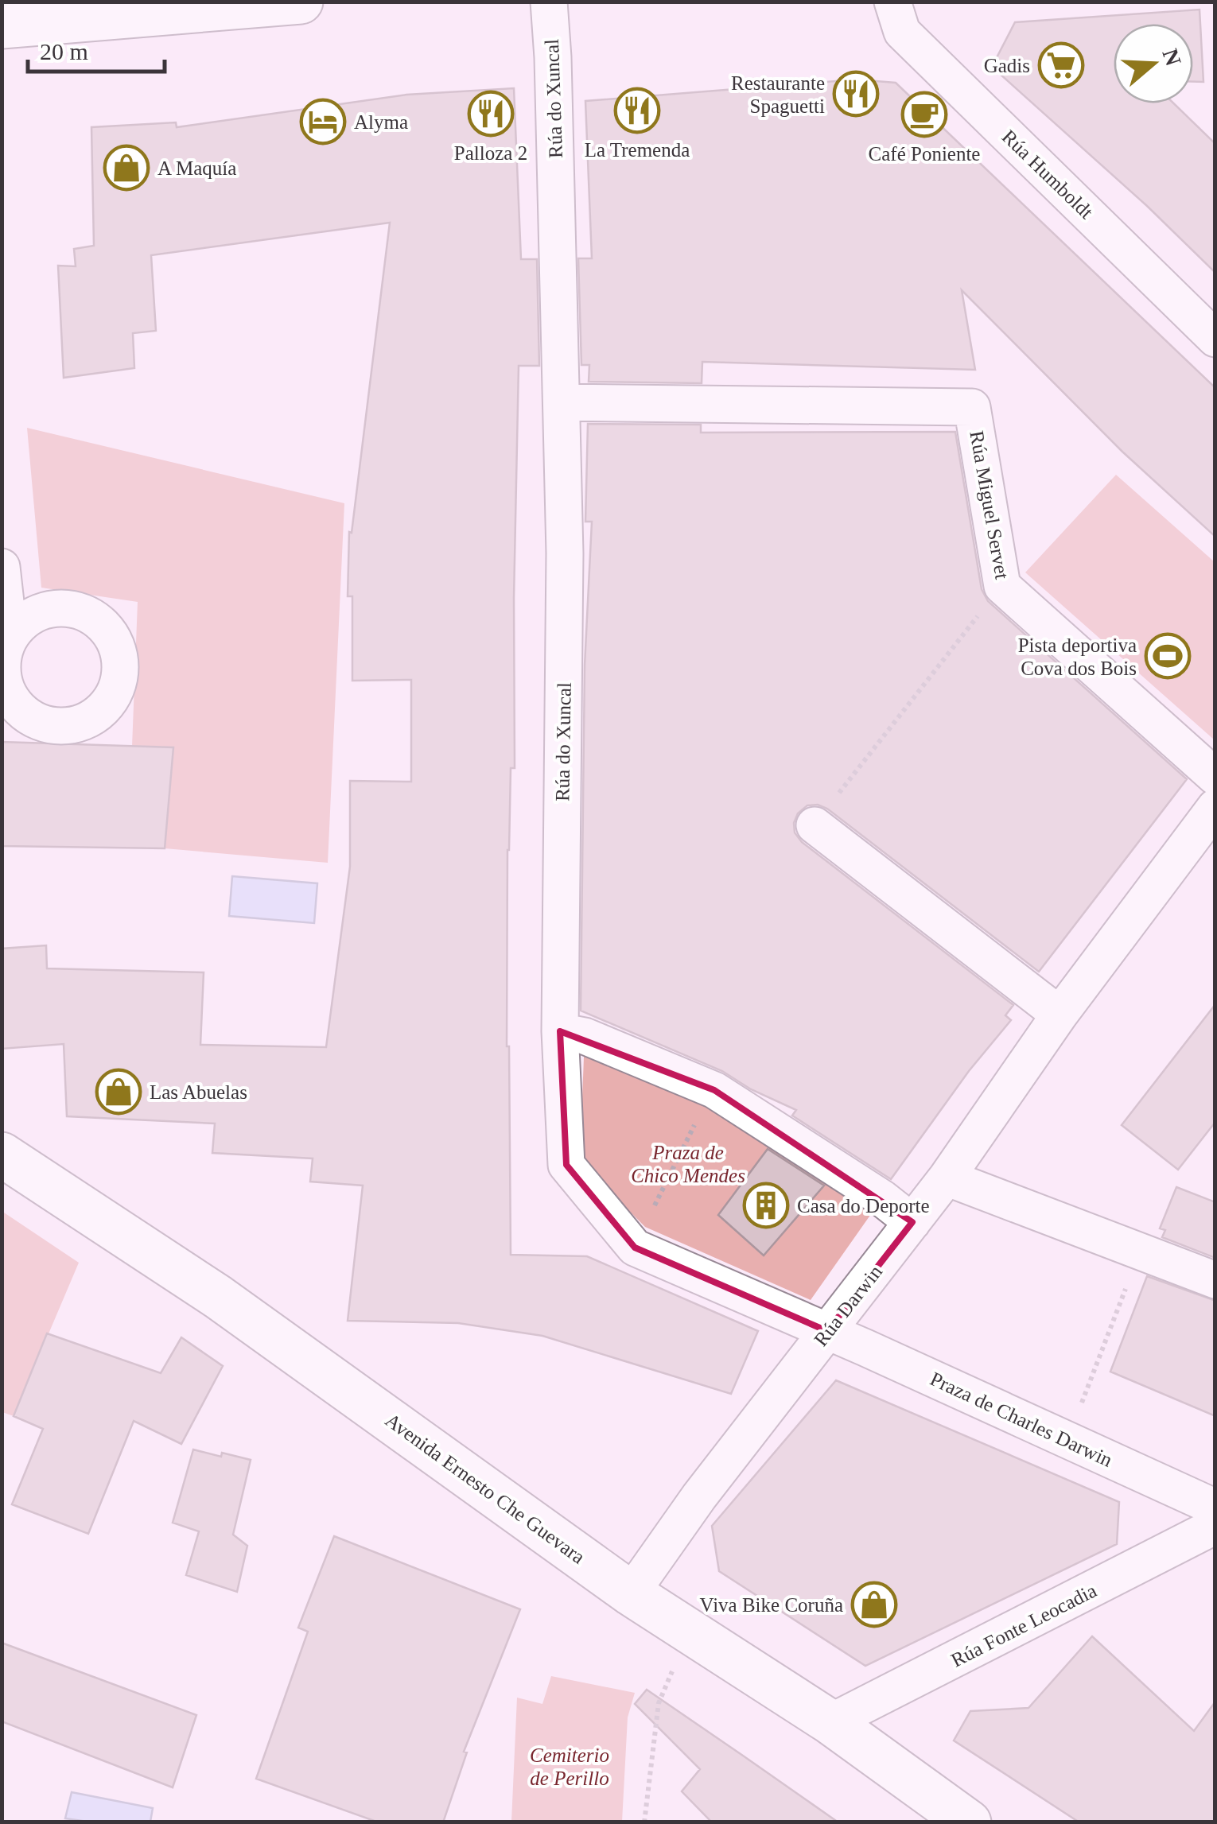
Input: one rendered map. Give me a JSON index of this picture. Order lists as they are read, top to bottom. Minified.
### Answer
{"streets":{"main road":["Avenida Ernesto Che Guevara"],"street":["Rúa do Xuncal","Rúa Humboldt","Rúa Miguel Servet","Rúa Darwin","Praza de Charles Darwin","Rúa Fonte Leocadia"]},"crossings":[["Rúa do Xuncal","Rúa Miguel Servet"],["Rúa do Xuncal","Rúa Darwin"],["Rúa do Xuncal","Praza de Charles Darwin"],["Rúa Darwin","Praza de Charles Darwin"],["Rúa Darwin","Avenida Ernesto Che Guevara"],["Avenida Ernesto Che Guevara","Rúa Fonte Leocadia"]],"parks":["Praza de Chico Mendes","Cemiterio de Perillo"],"places":{"supermarket":["Gadis"],"restaurant":["Restaurante Spaguetti","La Tremenda","Palloza 2"],"cafe":["Café Poniente"],"hotel":["Alyma"],"shop":["A Maquía","Las Abuelas","Viva Bike Coruña"],"sports":["Pista deportiva Cova dos Bois"],"building":["Casa do Deporte"]},"scale_bar":"20 m","north":"right"}
